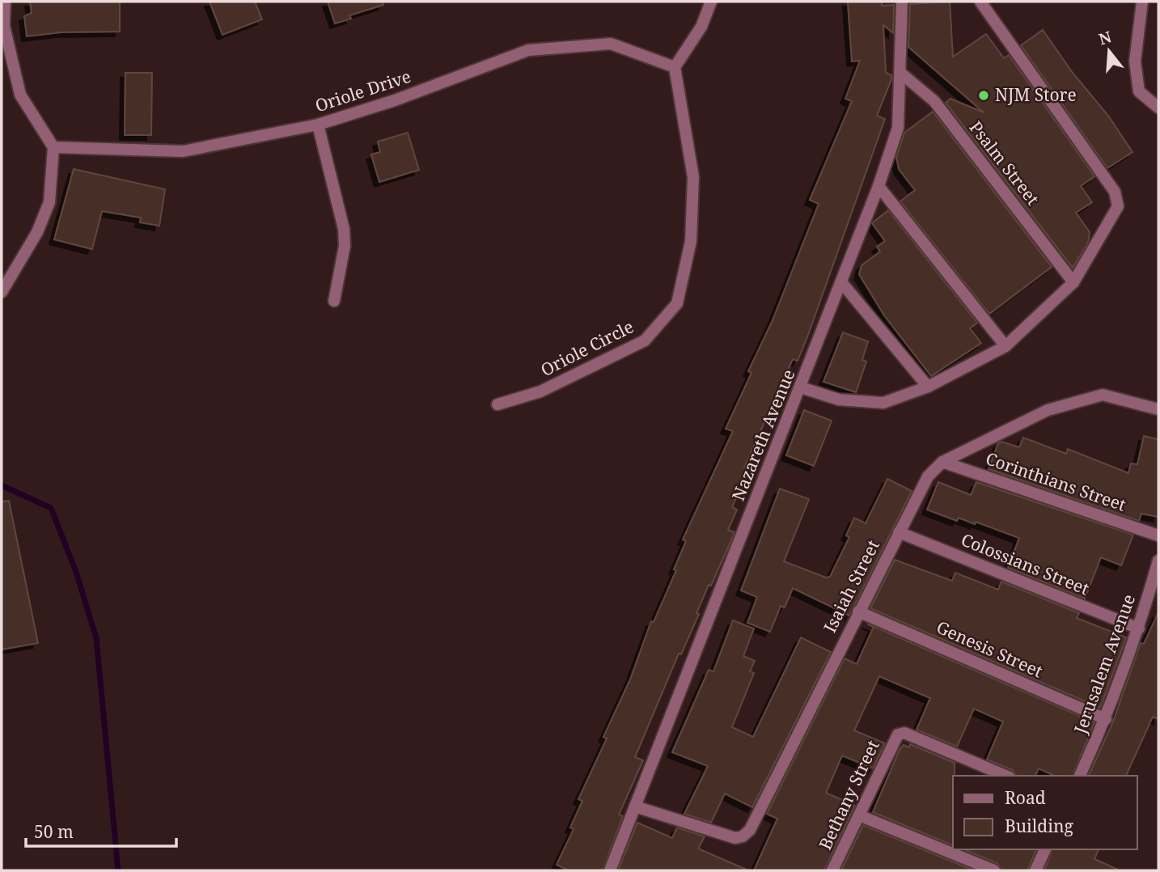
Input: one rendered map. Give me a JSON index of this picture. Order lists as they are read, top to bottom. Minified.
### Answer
{"streets":{"street":["Oriole Drive","Psalm Street","Oriole Circle","Nazareth Avenue","Corinthians Street","Colossians Street","Isaiah Street","Genesis Street","Jerusalem Avenue","Bethany Street"]},"crossings":[["Oriole Drive","Oriole Circle"],["Psalm Street","Nazareth Avenue"],["Nazareth Avenue","Isaiah Street"],["Corinthians Street","Isaiah Street"],["Colossians Street","Isaiah Street"],["Colossians Street","Jerusalem Avenue"],["Isaiah Street","Genesis Street"],["Genesis Street","Jerusalem Avenue"]],"places":["NJM Store"],"legend":["Road","Building"],"scale_bar":"50 m","north":"top"}
